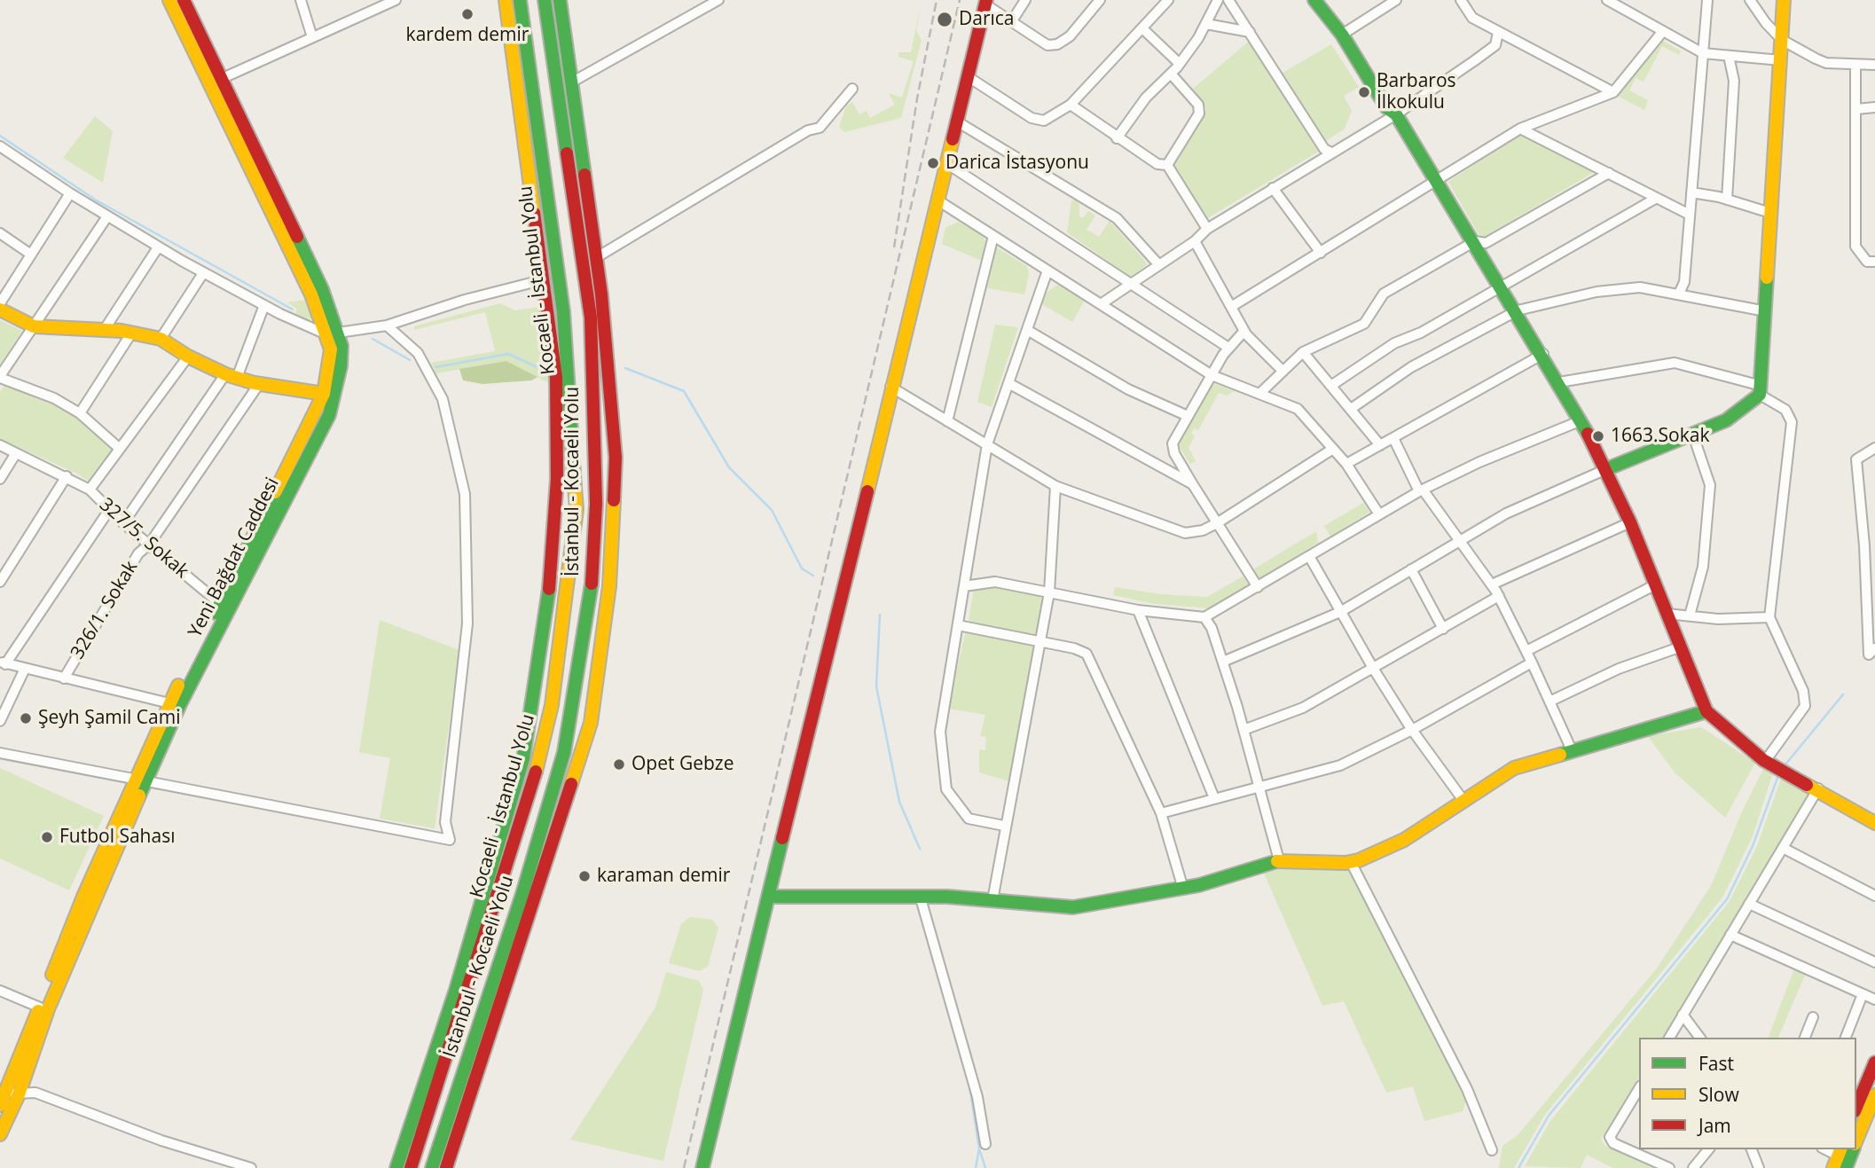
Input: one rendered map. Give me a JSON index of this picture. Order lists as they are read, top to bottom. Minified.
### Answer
{"streets":{"main road":["Kocaeli - İstanbul Yolu","İstanbul - Kocaeli Yolu","Yeni Bağdat Caddesi"],"street":["327/5. Sokak","326/1. Sokak"]},"crossings":[["327/5. Sokak","Yeni Bağdat Caddesi"],["327/5. Sokak","326/1. Sokak"]],"places":["kardem demir","Darıca","Barbaros İlkokulu","Darica İstasyonu","1663.Sokak","Şeyh Şamil Cami","Opet Gebze","Futbol Sahası","karaman demir"],"legend":["Fast","Slow","Jam"]}
